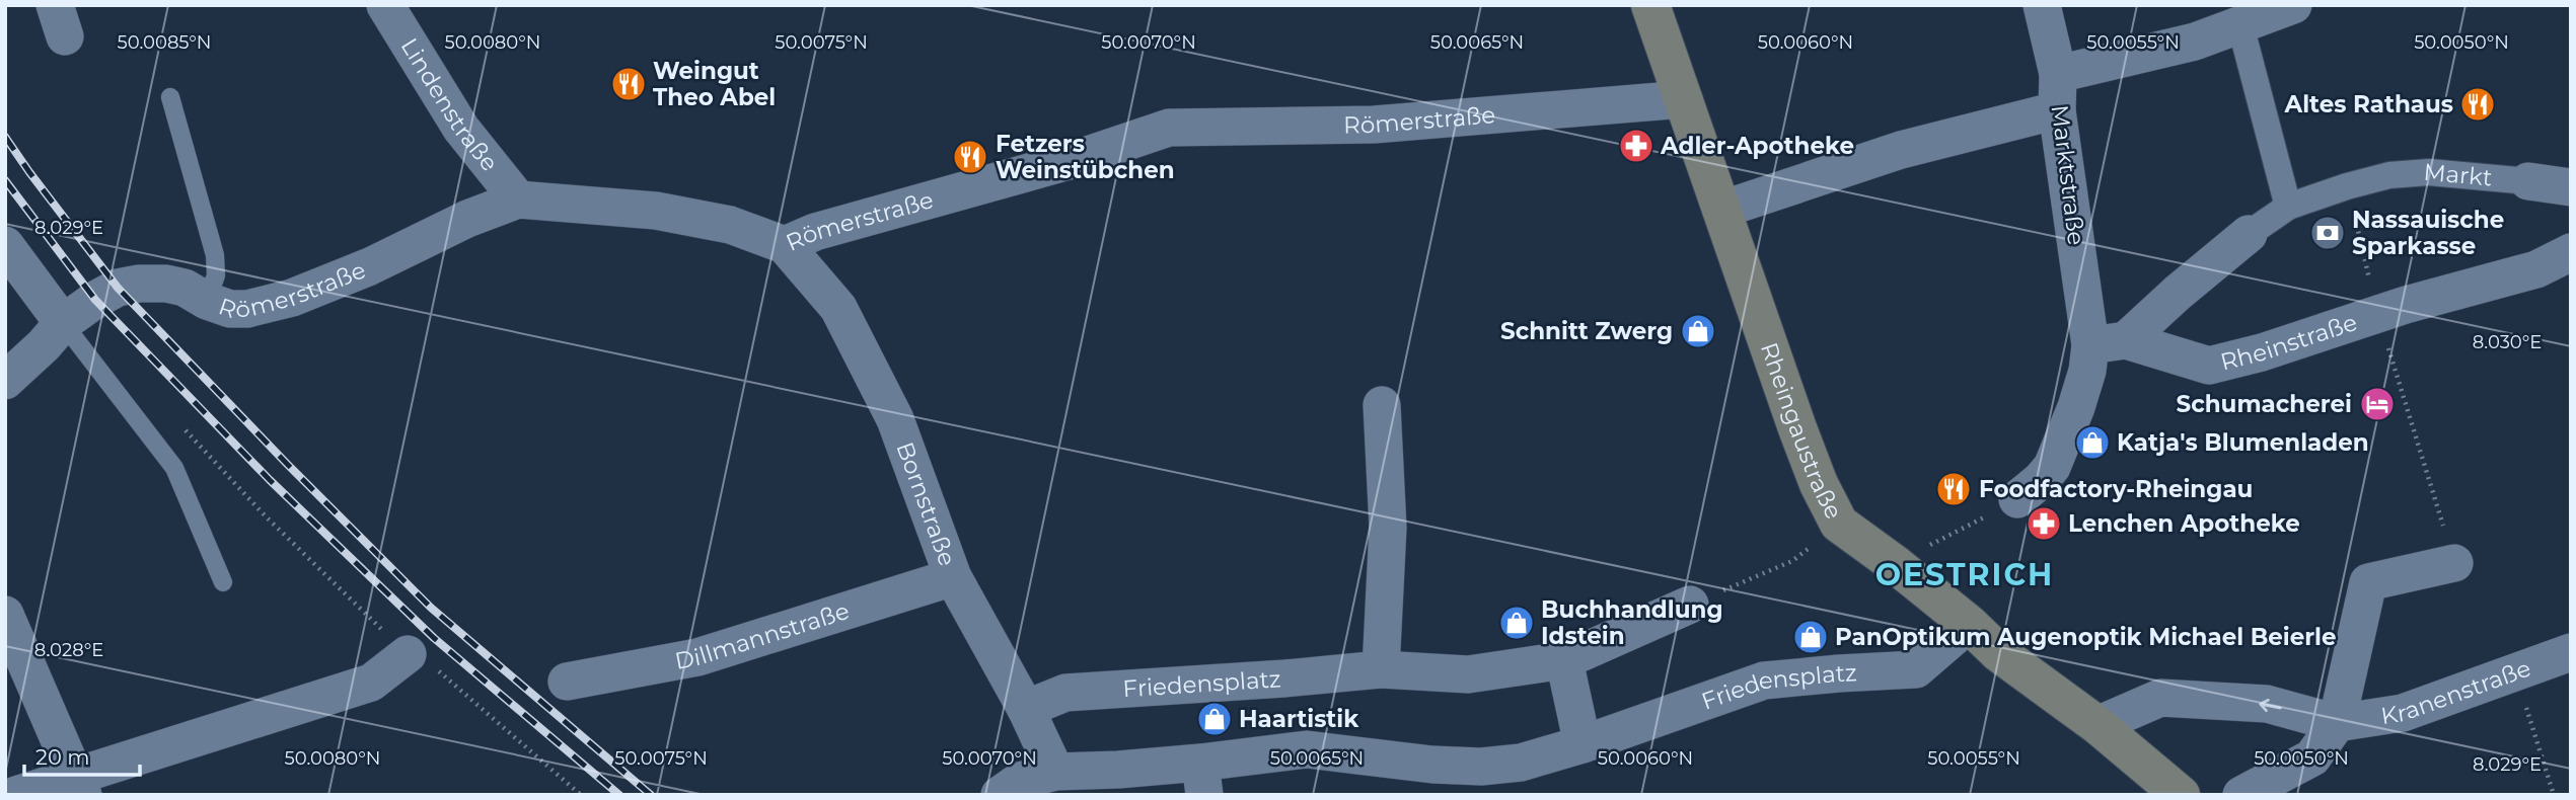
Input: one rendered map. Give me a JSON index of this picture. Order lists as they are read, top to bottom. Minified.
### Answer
{"streets":{"main road":["Rheingaustraße"],"street":["Lindenstraße","Römerstraße","Marktstraße","Markt","Rheinstraße","Bornstraße","Dillmannstraße","Friedensplatz","Kranenstraße"]},"crossings":[["Lindenstraße","Römerstraße"],["Römerstraße","Rheingaustraße"],["Römerstraße","Bornstraße"],["Marktstraße","Rheinstraße"],["Markt","Rheinstraße"],["Rheingaustraße","Friedensplatz"],["Rheingaustraße","Kranenstraße"],["Bornstraße","Dillmannstraße"],["Bornstraße","Friedensplatz"]],"districts":["OESTRICH"],"places":{"restaurant":["Weingut Theo Abel","Altes Rathaus","Fetzers Weinstübchen","Foodfactory-Rheingau"],"pharmacy":["Adler-Apotheke","Lenchen Apotheke"],"bank":["Nassauische Sparkasse"],"shop":["Schnitt Zwerg","Katja's Blumenladen","Buchhandlung Idstein","PanOptikum Augenoptik Michael Beierle","Haartistik"],"hotel":["Schumacherei"]},"scale_bar":"20 m","coordinates":["50.0085°N","50.0080°N","50.0075°N","50.0070°N","50.0065°N","50.0060°N","50.0055°N","50.0050°N","8.029°E","8.030°E","8.028°E"]}
